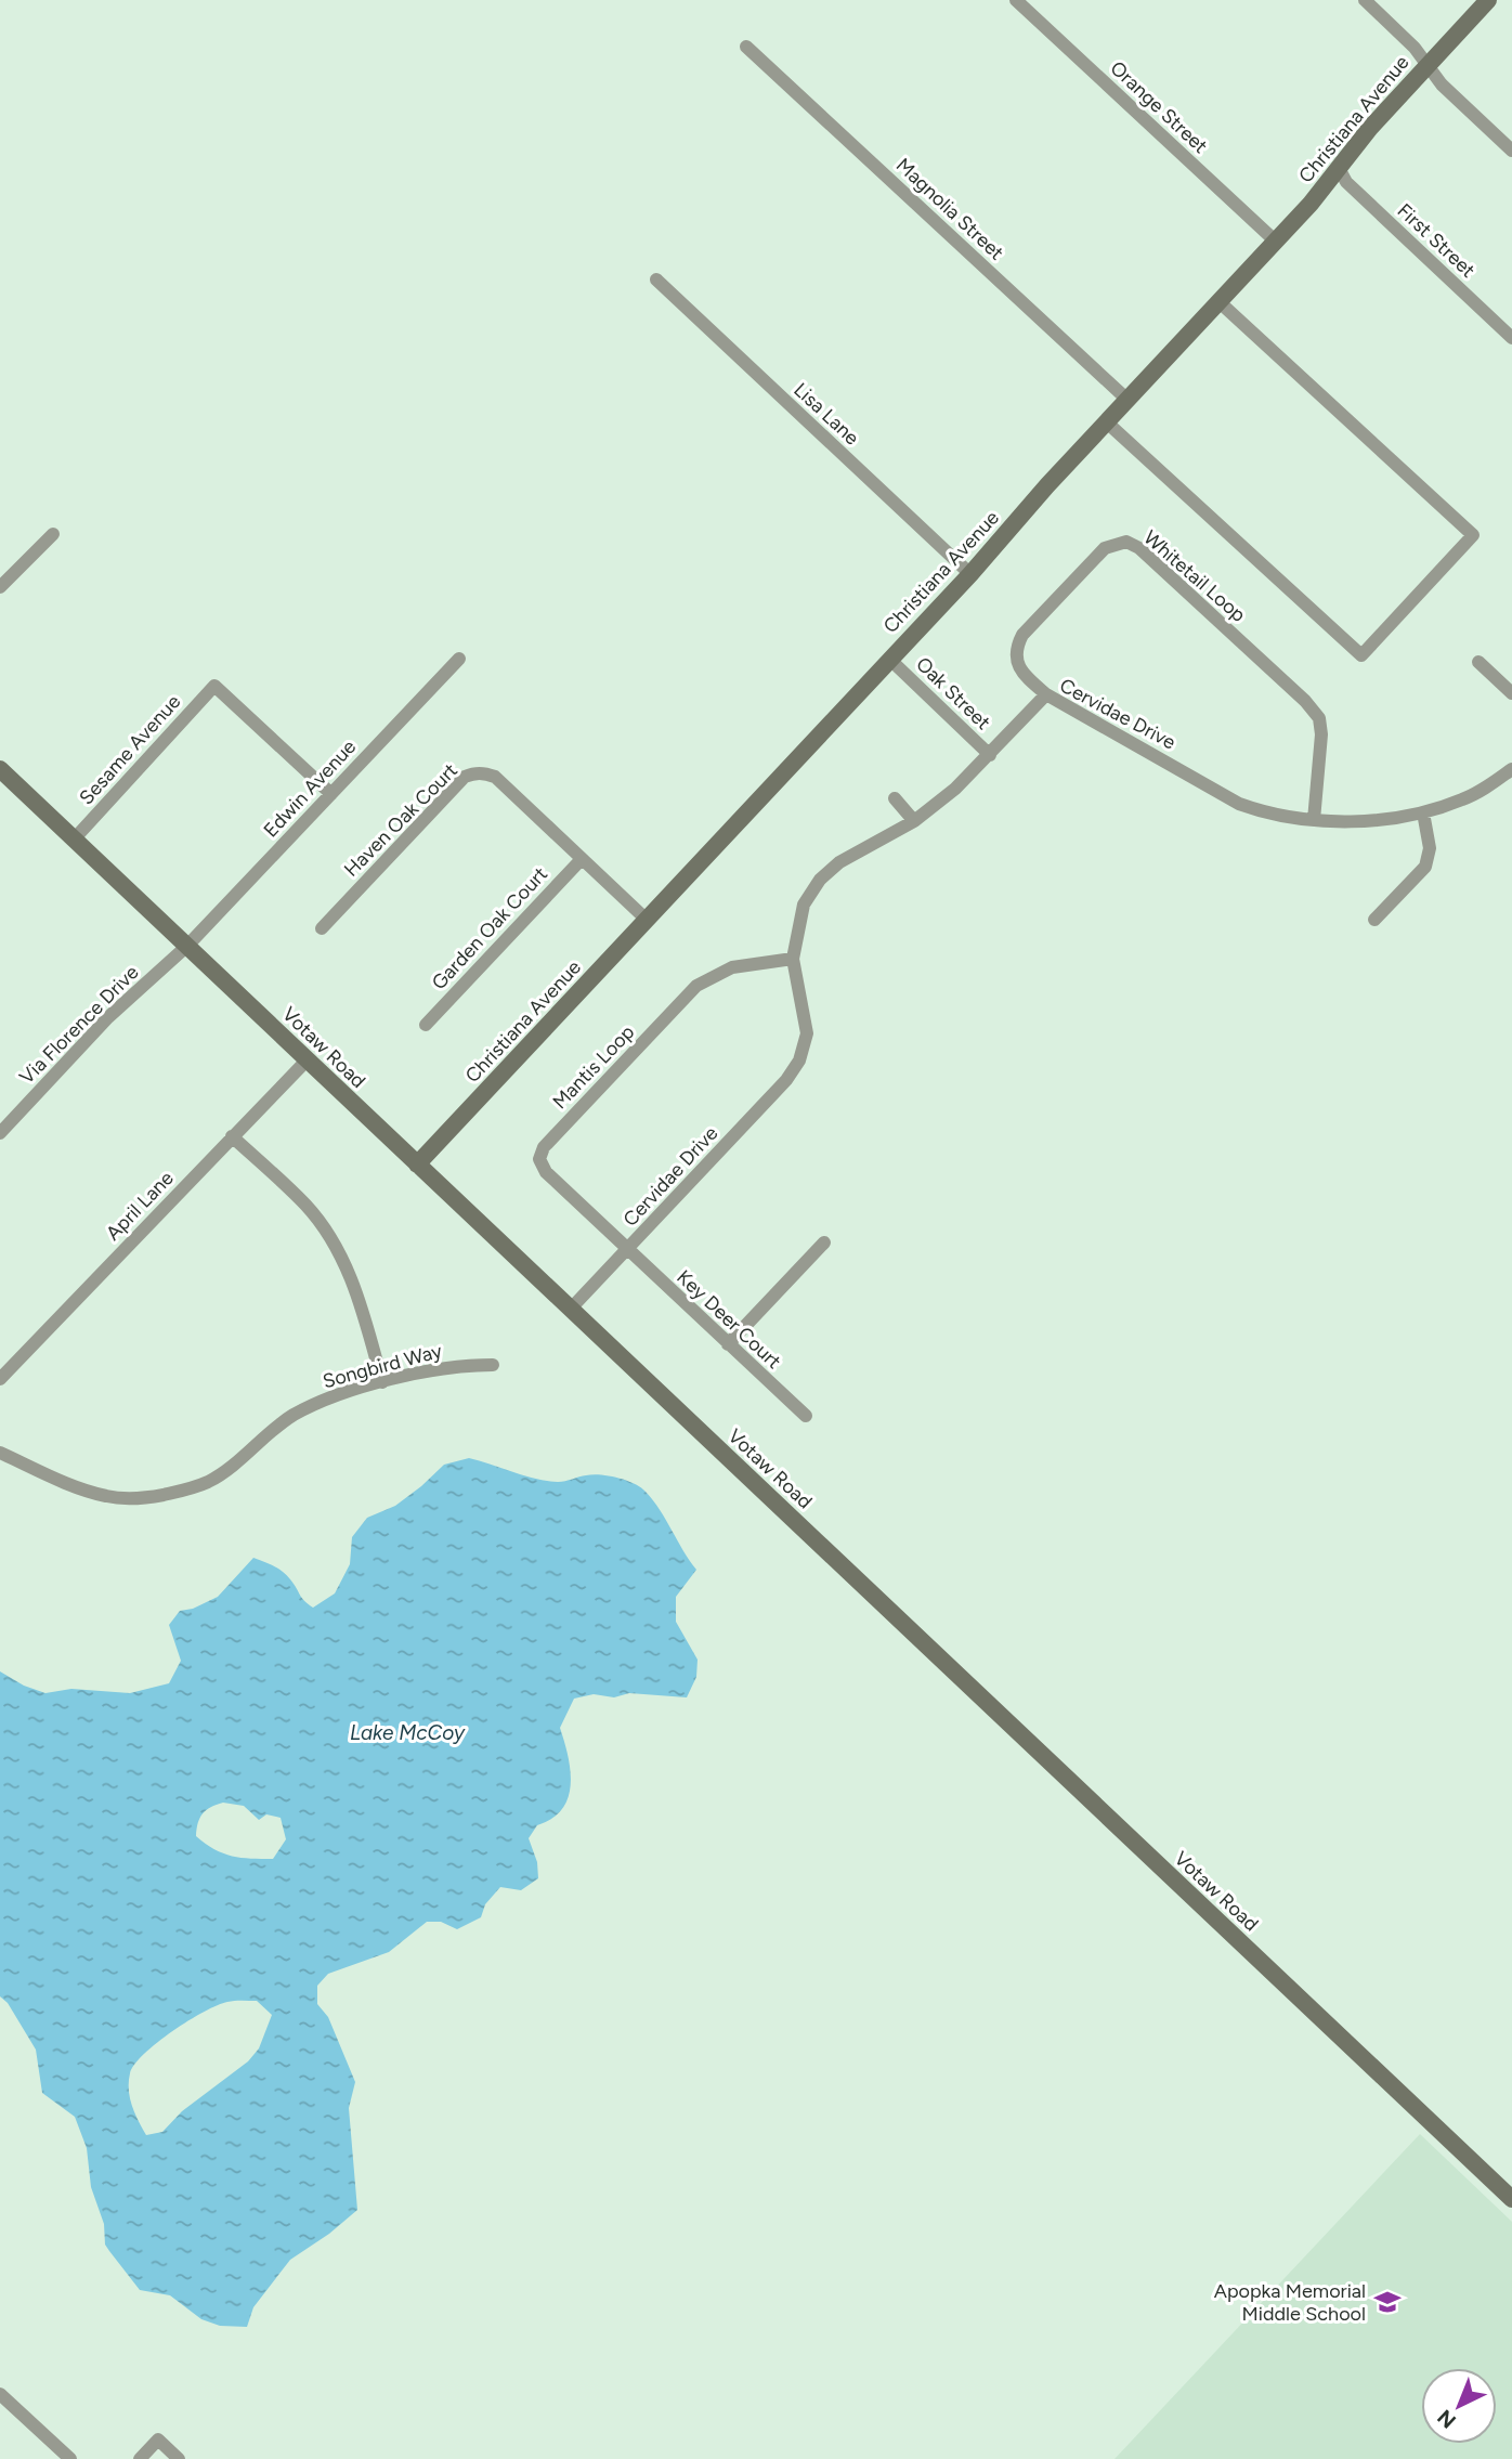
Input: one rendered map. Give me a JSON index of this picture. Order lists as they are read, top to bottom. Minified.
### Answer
{"streets":{"street":["Orange Street","Christiana Avenue","Magnolia Street","First Street","Lisa Lane","Whitetail Loop","Oak Street","Cervidae Drive","Sesame Avenue","Edwin Avenue","Haven Oak Court","Garden Oak Court","Via Florence Drive","Votaw Road","Mantis Loop","April Lane","Key Deer Court","Songbird Way"]},"crossings":[["Orange Street","Christiana Avenue"],["Christiana Avenue","Magnolia Street"],["Christiana Avenue","First Street"],["Christiana Avenue","Lisa Lane"],["Christiana Avenue","Oak Street"],["Christiana Avenue","Haven Oak Court"],["Christiana Avenue","Votaw Road"],["Whitetail Loop","Cervidae Drive"],["Oak Street","Cervidae Drive"],["Cervidae Drive","Votaw Road"],["Cervidae Drive","Mantis Loop"],["Cervidae Drive","Key Deer Court"],["Sesame Avenue","Edwin Avenue"],["Sesame Avenue","Votaw Road"],["Edwin Avenue","Via Florence Drive"],["Edwin Avenue","Votaw Road"],["Haven Oak Court","Garden Oak Court"],["Via Florence Drive","Votaw Road"],["Votaw Road","April Lane"],["Mantis Loop","Key Deer Court"]],"water":["Lake McCoy"],"places":{"school or university":["Apopka Memorial Middle School"]},"north":"bottom left"}
